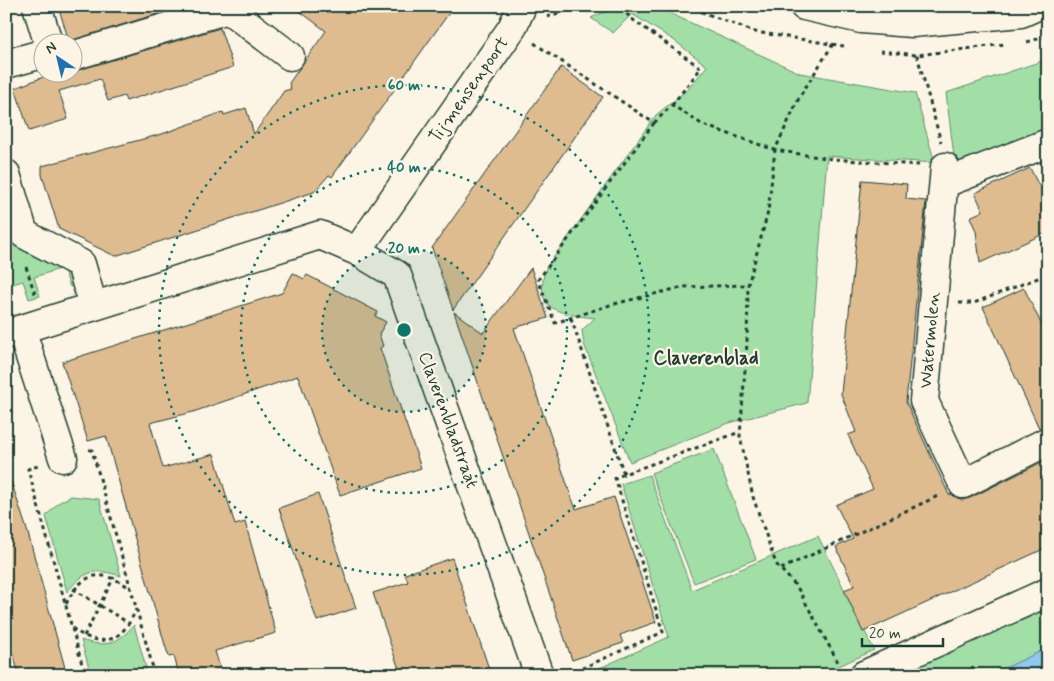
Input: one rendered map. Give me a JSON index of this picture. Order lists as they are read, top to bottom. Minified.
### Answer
{"streets":{"street":["Tijmensenpoort","Watermolen","Claverenbladstraat"]},"crossings":[["Tijmensenpoort","Claverenbladstraat"]],"districts":["Claverenblad"],"scale_bar":"20 m","north":"top left","rings":["60 m","40 m","20 m"]}
